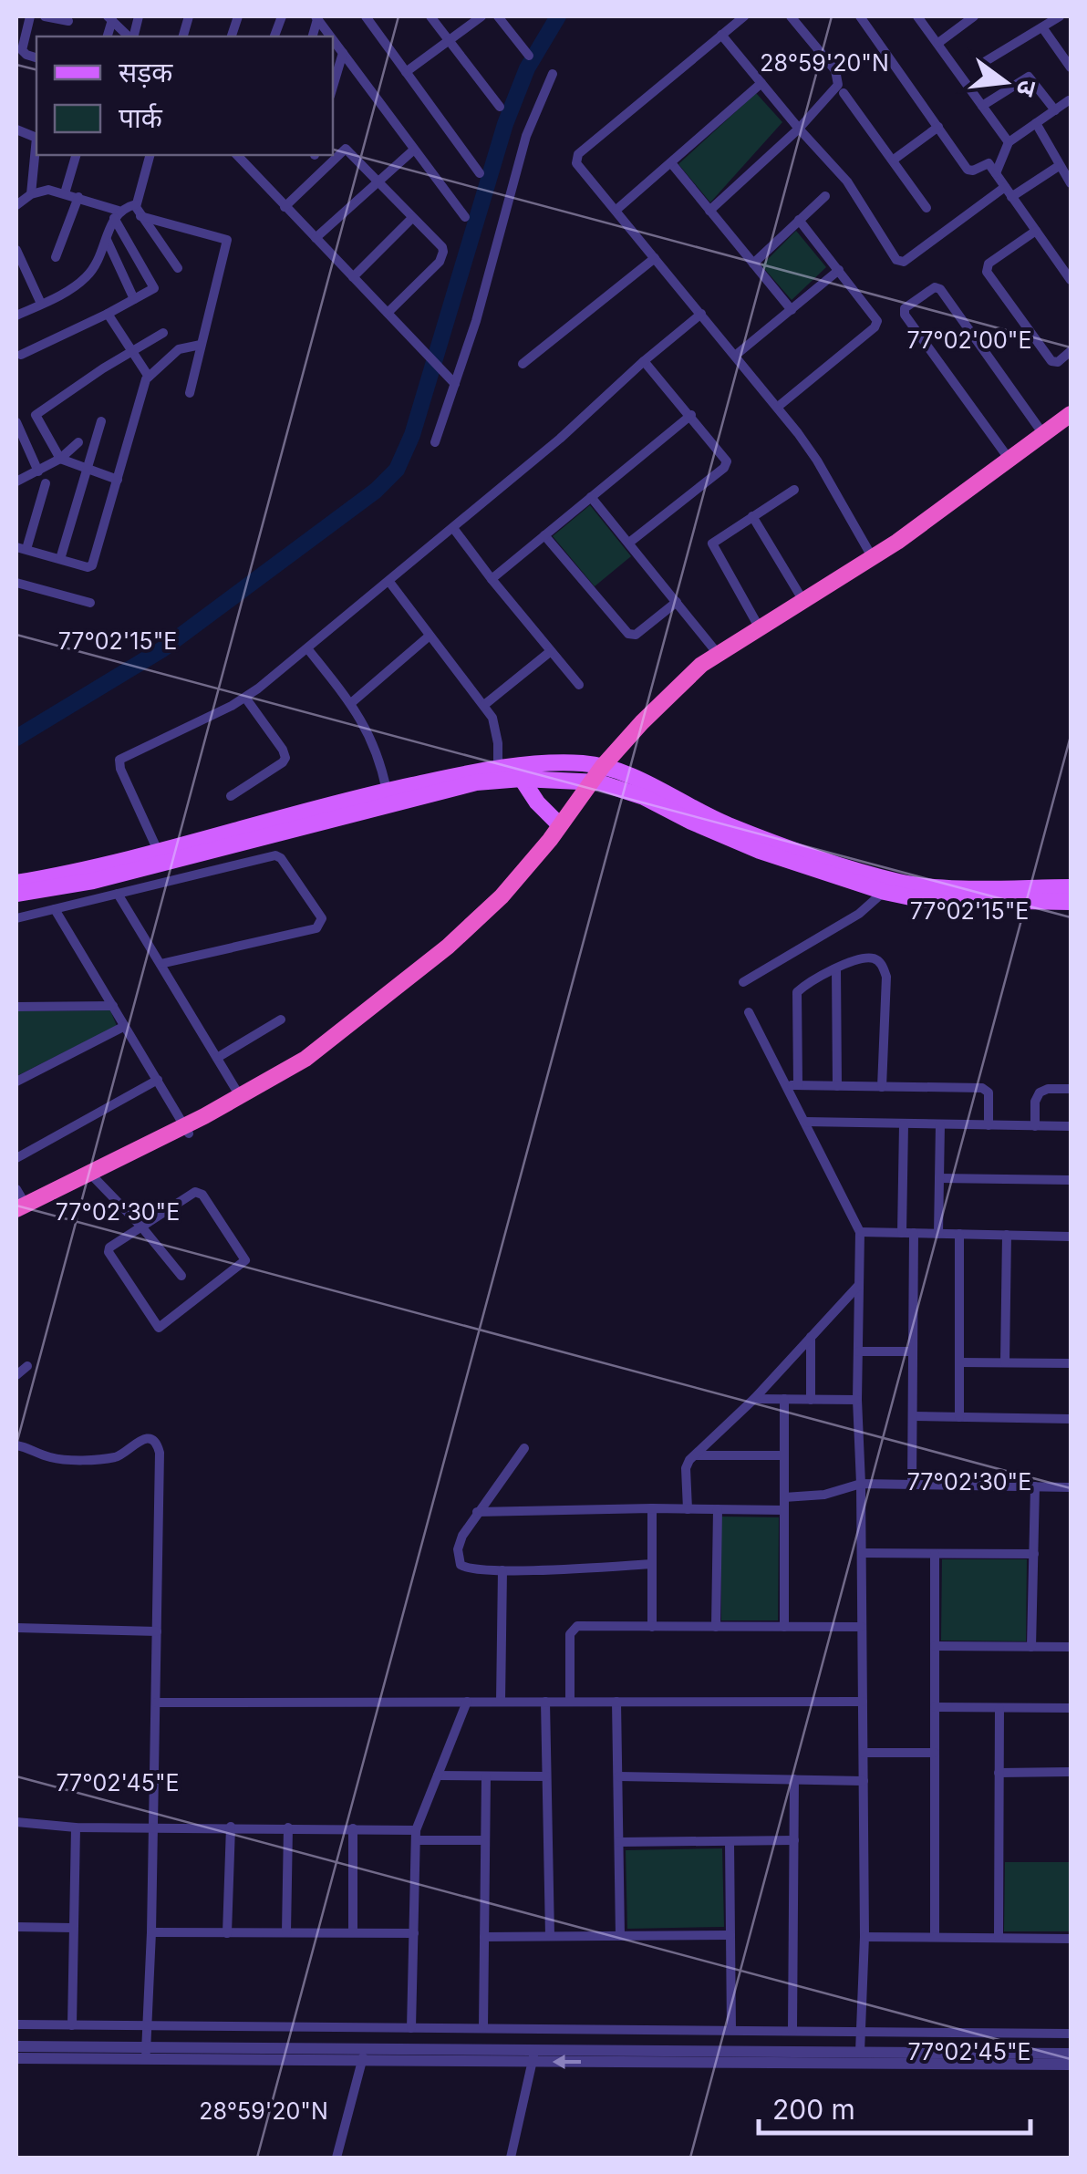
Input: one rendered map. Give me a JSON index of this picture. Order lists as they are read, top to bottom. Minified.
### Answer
{"legend":["सड़क","पार्क"],"scale_bar":"200 m","north":"right","coordinates":["28°59'20\"N","77°02'00\"E","77°02'15\"E","77°02'30\"E","77°02'45\"E"]}
